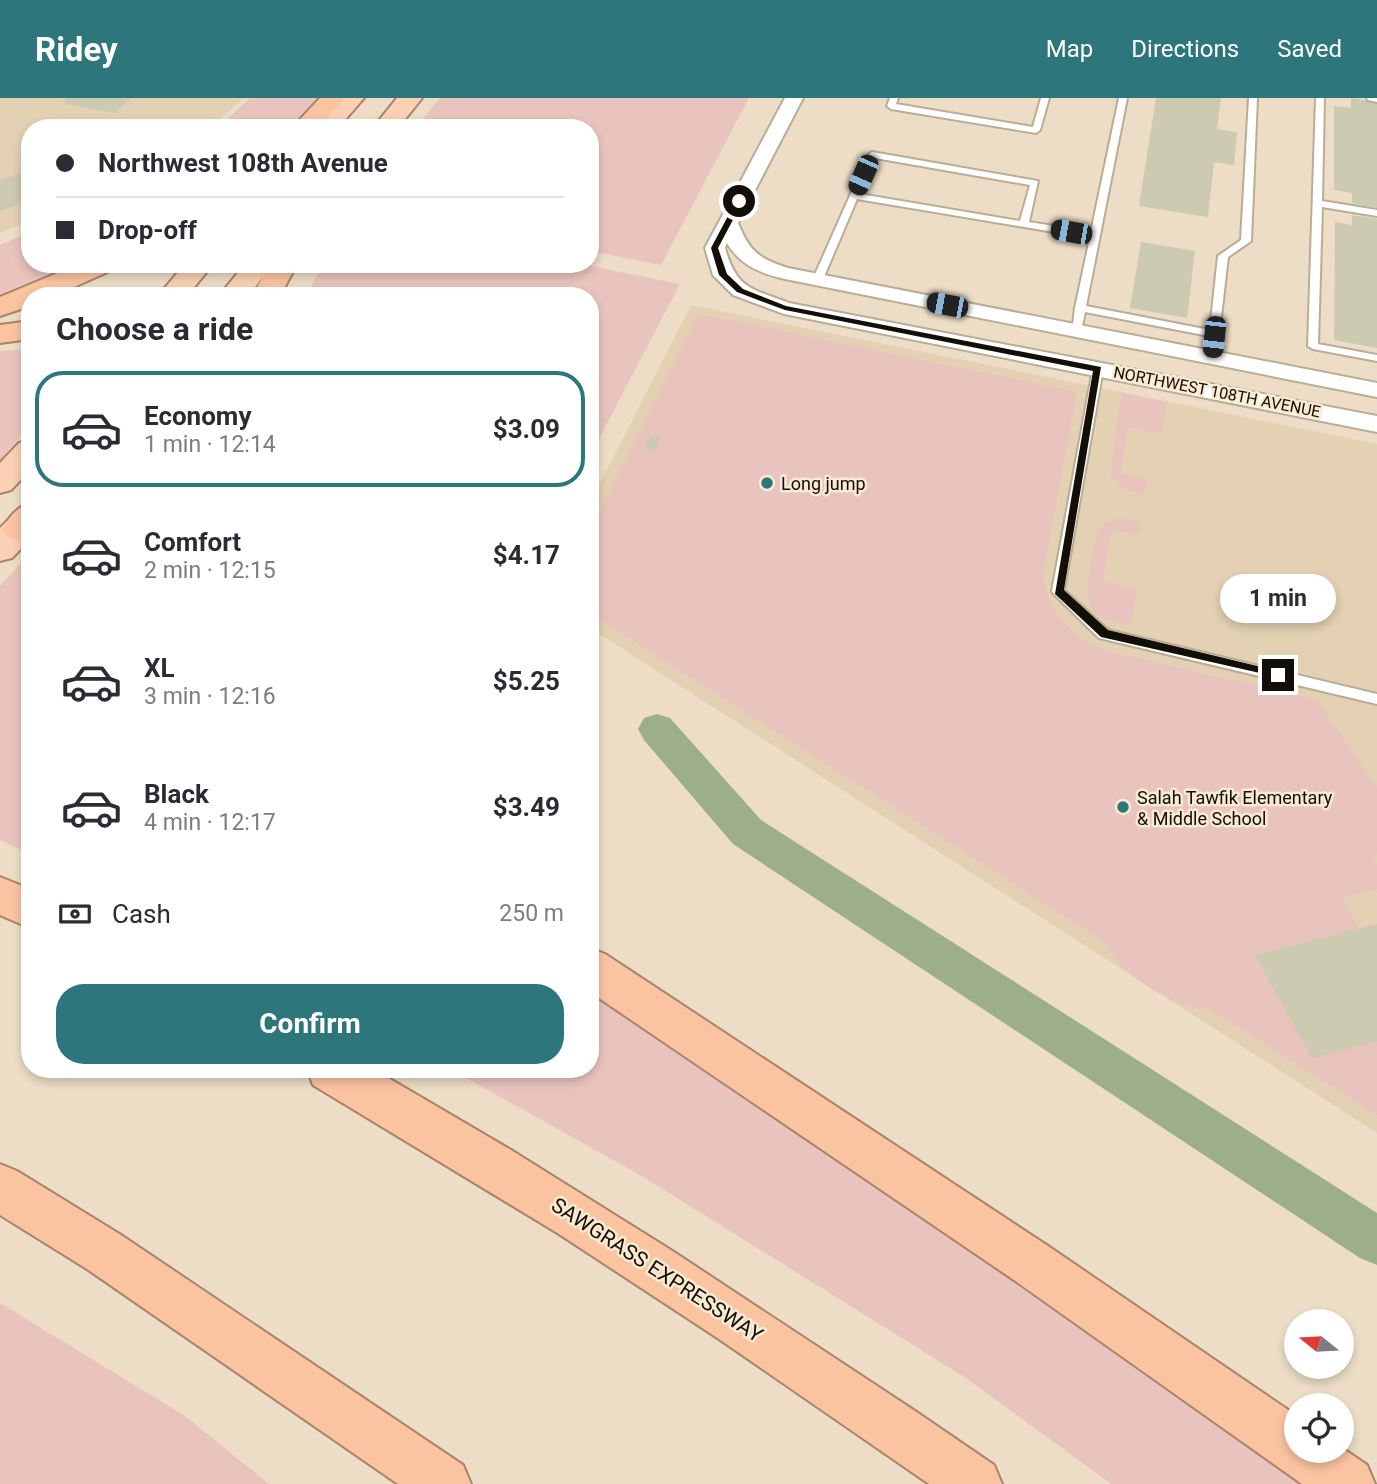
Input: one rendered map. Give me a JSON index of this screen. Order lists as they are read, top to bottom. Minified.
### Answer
{"streets":{"highway":["SAWGRASS EXPRESSWAY"],"street":["NORTHWEST 108TH AVENUE"]},"places":["Long jump","Salah Tawfik Elementary & Middle School"],"north":"left","page":{"header":"Ridey","nav":["Map","Directions","Saved"],"banner":["Northwest 108th Avenue","Drop-off"],"heading":"Choose a ride","list":[{"name":"Economy","note":"1 min · 12:14","value":"$3.09"},{"name":"Comfort","note":"2 min · 12:15","value":"$4.17"},{"name":"XL","note":"3 min · 12:16","value":"$5.25"},{"name":"Black","note":"4 min · 12:17","value":"$3.49"}],"bubble":"1 min","pay":["Cash","250 m"],"buttons":"Confirm"}}
